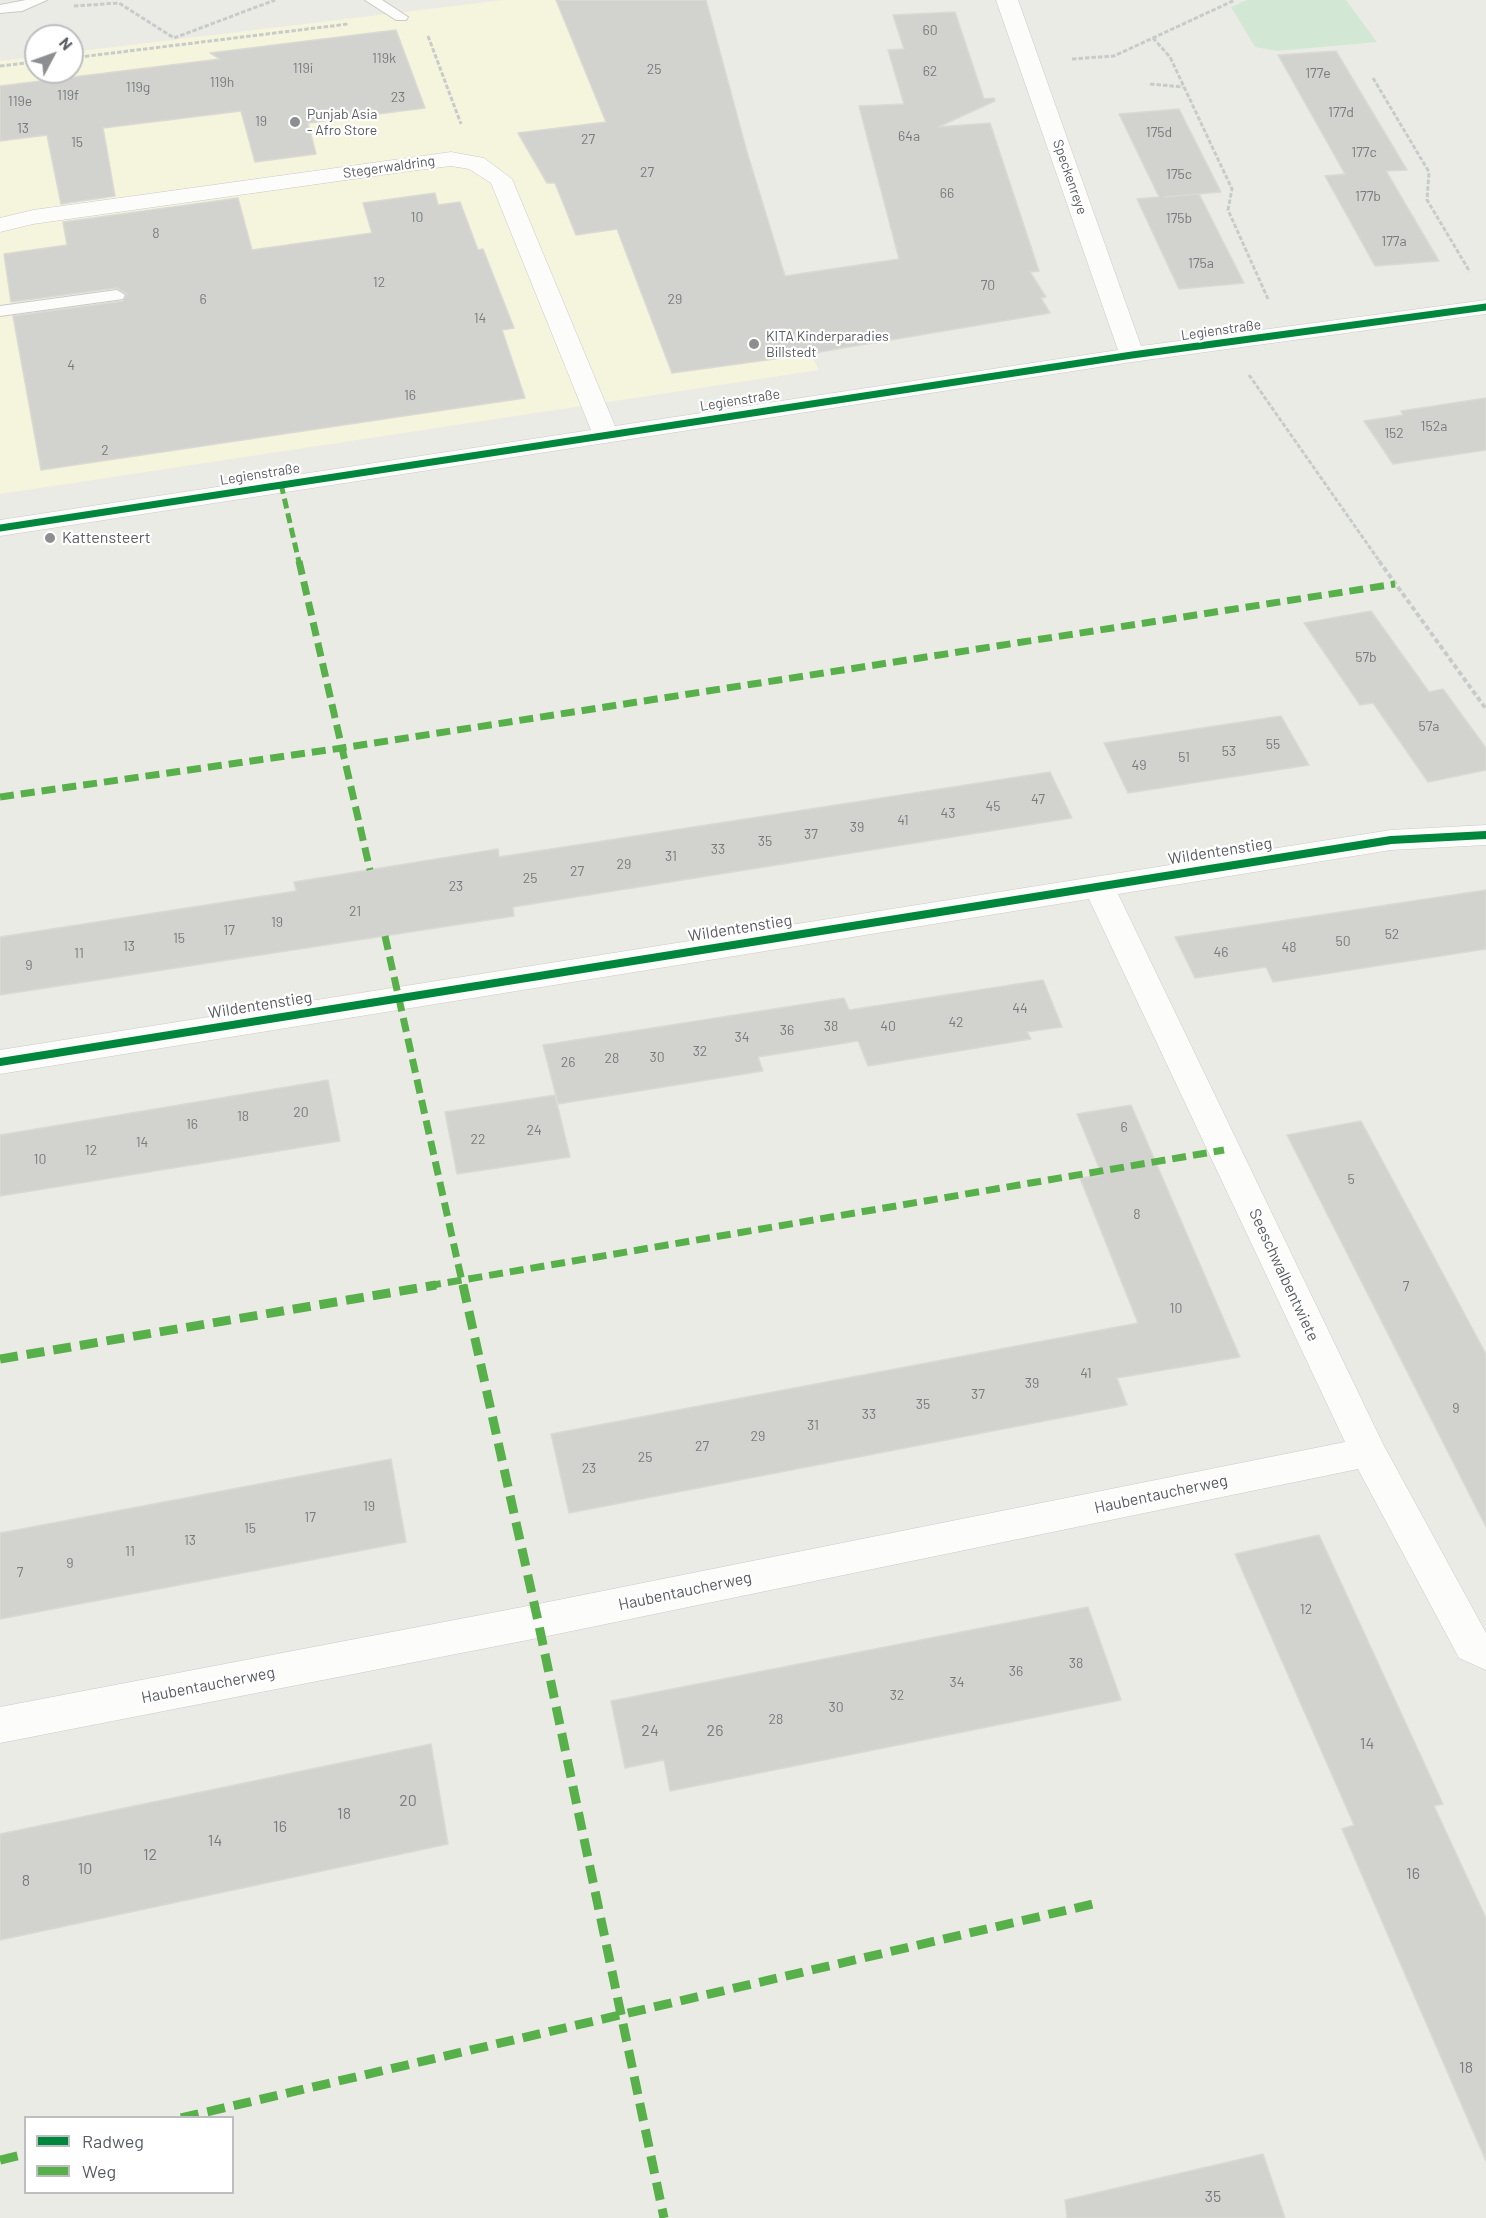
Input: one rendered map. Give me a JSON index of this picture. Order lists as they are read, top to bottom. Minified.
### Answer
{"streets":{"street":["Stegerwaldring","Speckenreye","Legienstraße","Wildentenstieg","Seeschwalbentwiete","Haubentaucherweg"]},"crossings":[["Stegerwaldring","Legienstraße"],["Speckenreye","Legienstraße"],["Wildentenstieg","Seeschwalbentwiete"],["Seeschwalbentwiete","Haubentaucherweg"]],"places":["Punjab Asia - Afro Store","KITA Kinderparadies Billstedt","Kattensteert"],"house_numbers":["60","119k","119i","25","62","177e","119h","119g","119f","23","119e","177d","19","13","175d","64a","27","15","177c","27","175c","66","177b","10","175b","8","177a","175a","12","70","6","29","14","4","16","152a","152","2","57b","57a","55","53","51","49","47","45","43","41","39","37","35","33","31","29","27","25","23","21","19","17","52","15","50","13","48","46","11","9","44","42","38","40","36","34","32","30","28","26","20","18","16","6","24","22","14","12","10","5","8","7","10","41","39","37","35","9","33","31","29","27","25","23","19","17","15","13","11","9","7","12","38","36","34","32","30","28","24","26","14","20","18","16","14","12","10","16","8","18","35"],"legend":["Radweg","Weg"],"north":"top right"}
